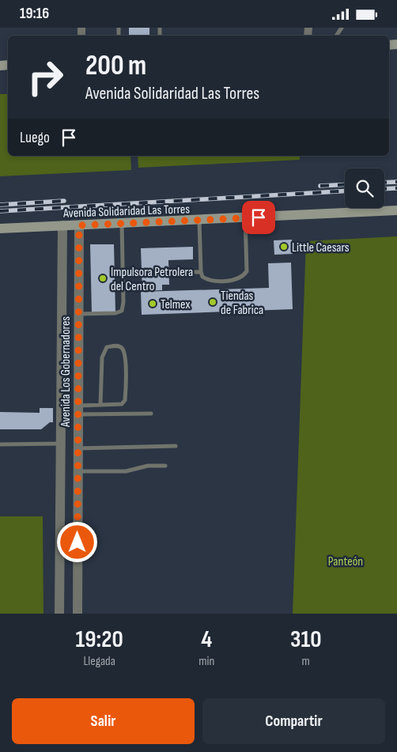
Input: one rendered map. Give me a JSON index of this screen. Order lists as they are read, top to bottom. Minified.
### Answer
{"streets":{"main road":["Avenida Solidaridad Las Torres"],"street":["Avenida Los Gobernadores"]},"crossings":[["Avenida Solidaridad Las Torres","Avenida Los Gobernadores"]],"parks":["Panteón"],"places":["Little Caesars","Impulsora Petrolera del Centro","Tiendas de Fabrica","Telmex"],"page":{"status":"19:16","turn":["200 m","Avenida Solidaridad Las Torres"],"then":"Luego","eta":["19:20","Llegada","4","min","310","m"],"buttons":["Salir","Compartir"]}}
